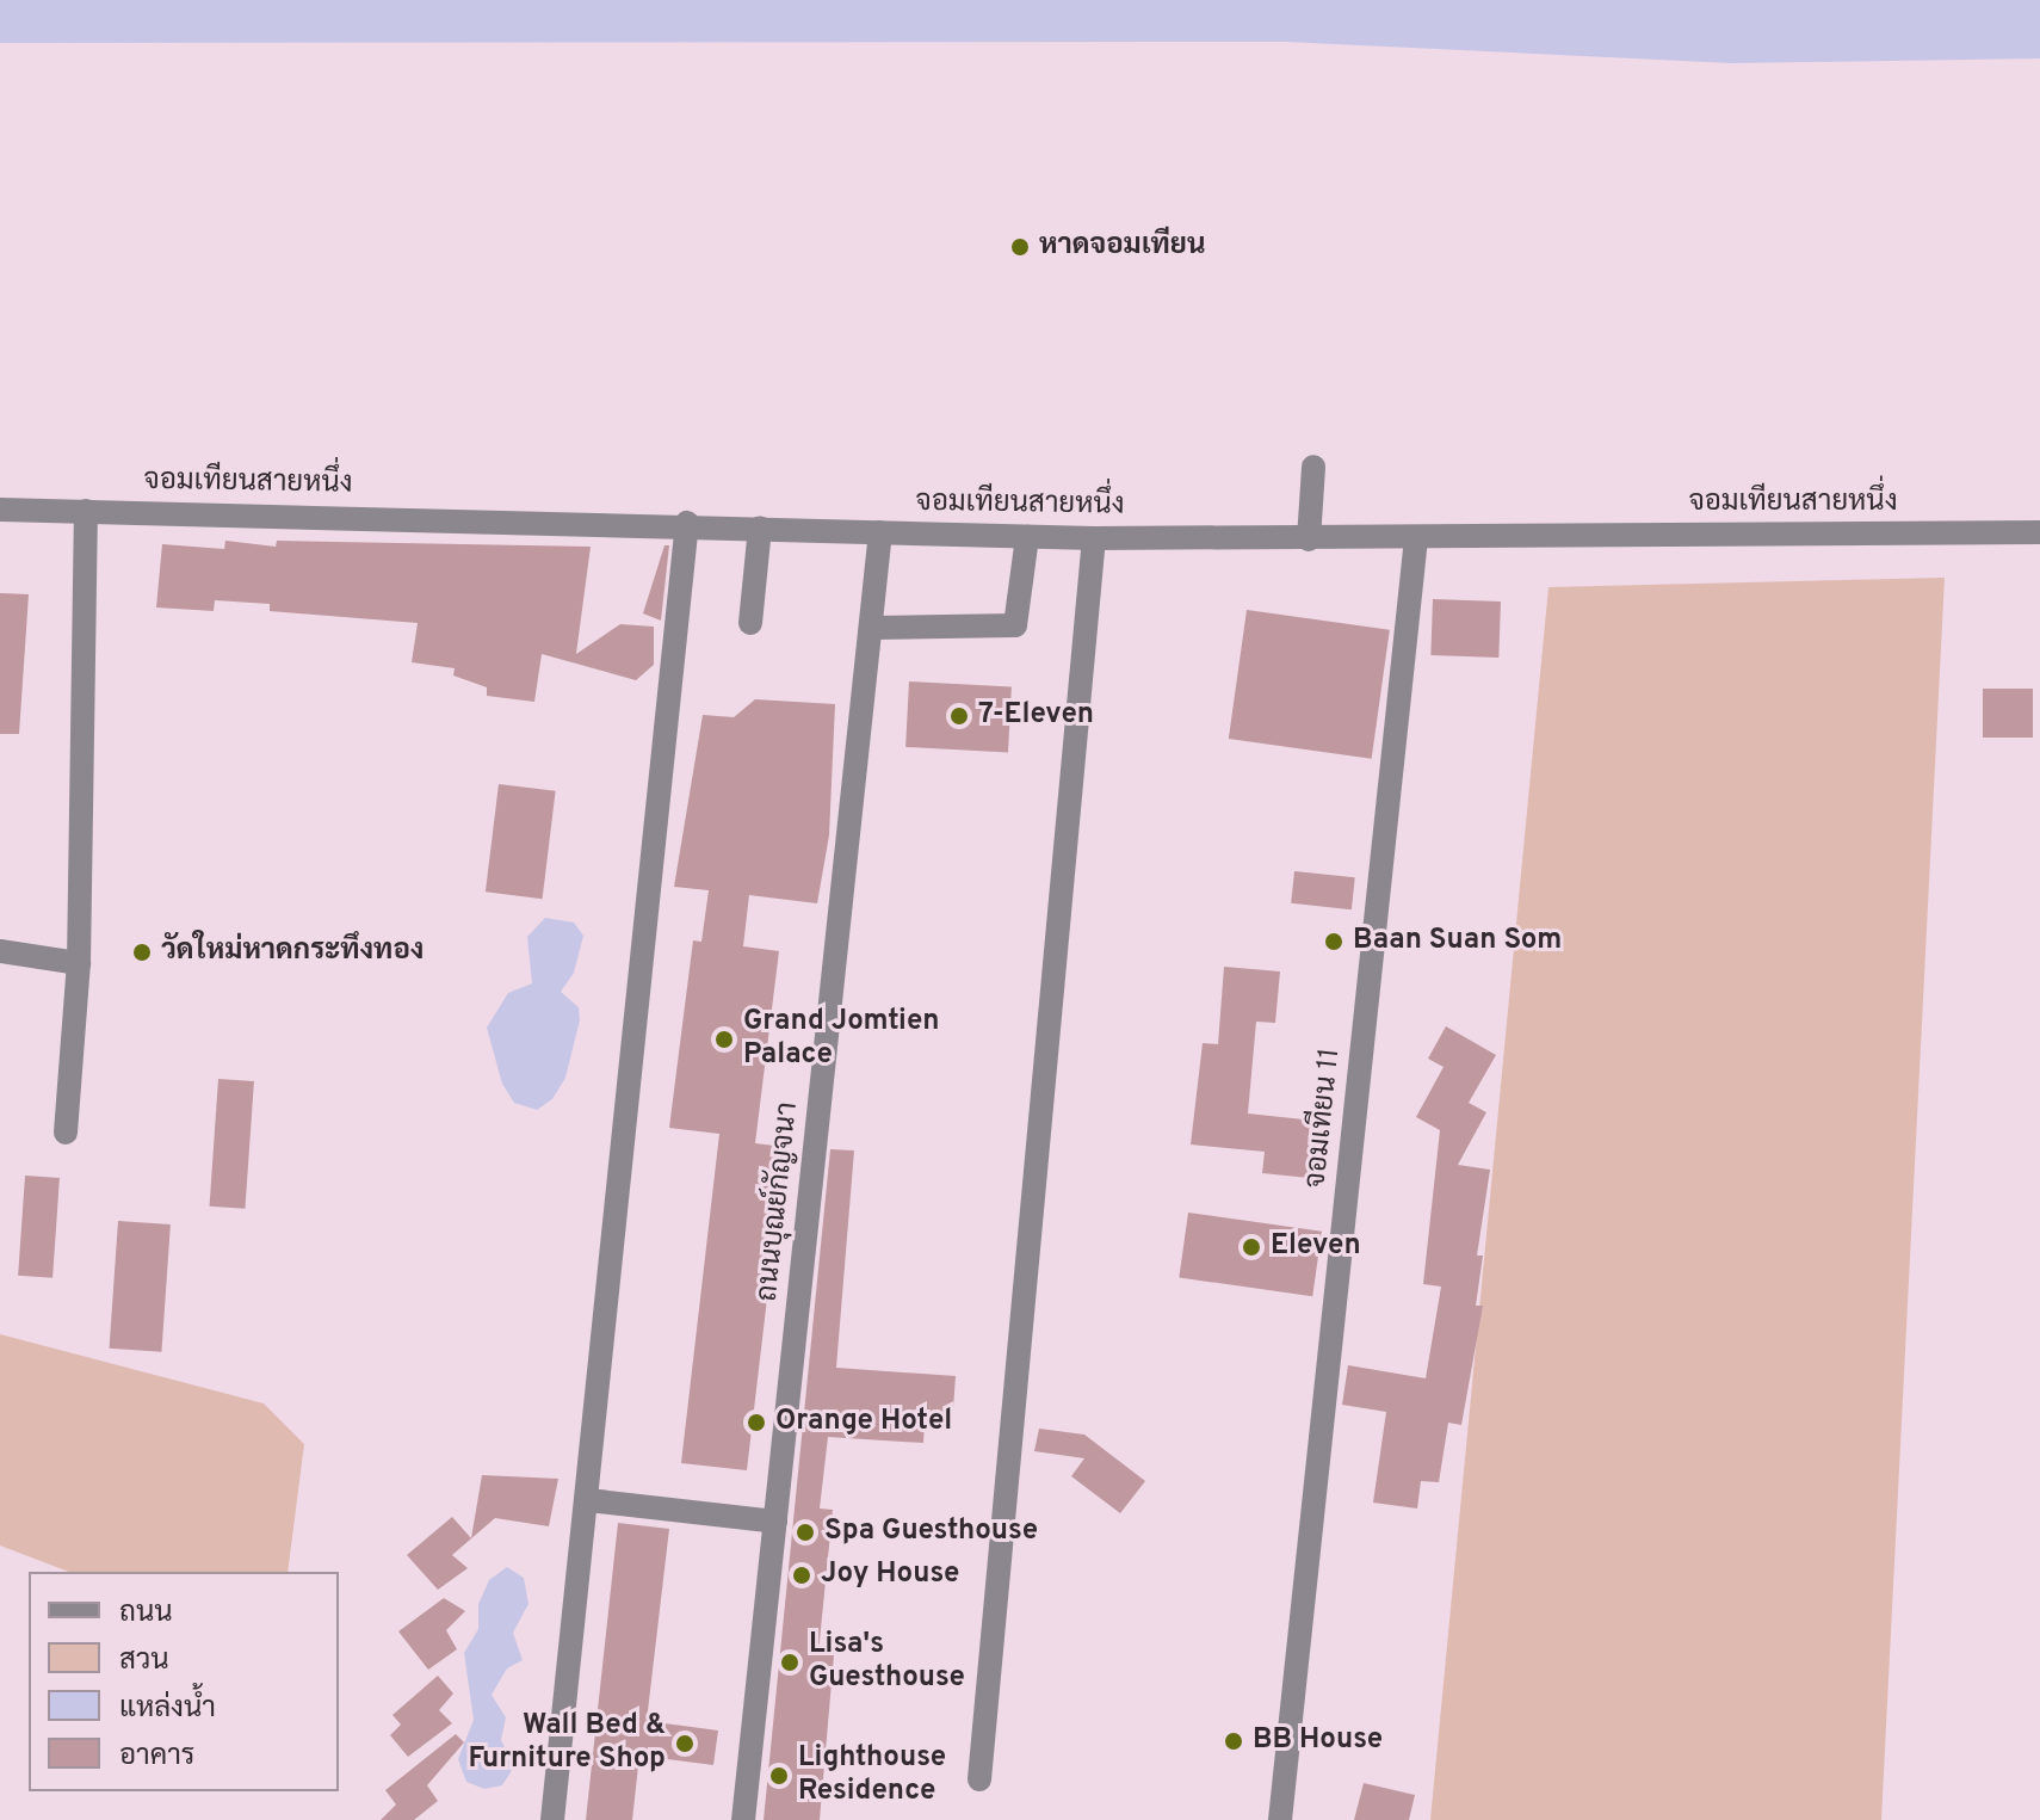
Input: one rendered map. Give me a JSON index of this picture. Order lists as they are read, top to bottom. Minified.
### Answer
{"streets":{"street":["จอมเทียนสายหนึ่ง","จอมเทียน 11","ถนนบุณย์กัญจนา"]},"crossings":[["จอมเทียนสายหนึ่ง","จอมเทียน 11"],["จอมเทียนสายหนึ่ง","ถนนบุณย์กัญจนา"]],"places":["หาดจอมเทียน","7-Eleven","Baan Suan Som","วัดใหม่หาดกระทึงทอง","Grand Jomtien Palace","Eleven","Orange Hotel","Spa Guesthouse","Joy House","Lisa's Guesthouse","BB House","Wall Bed & Furniture Shop","Lighthouse Residence"],"legend":["ถนน","สวน","แหล่งน้ำ","อาคาร"]}
